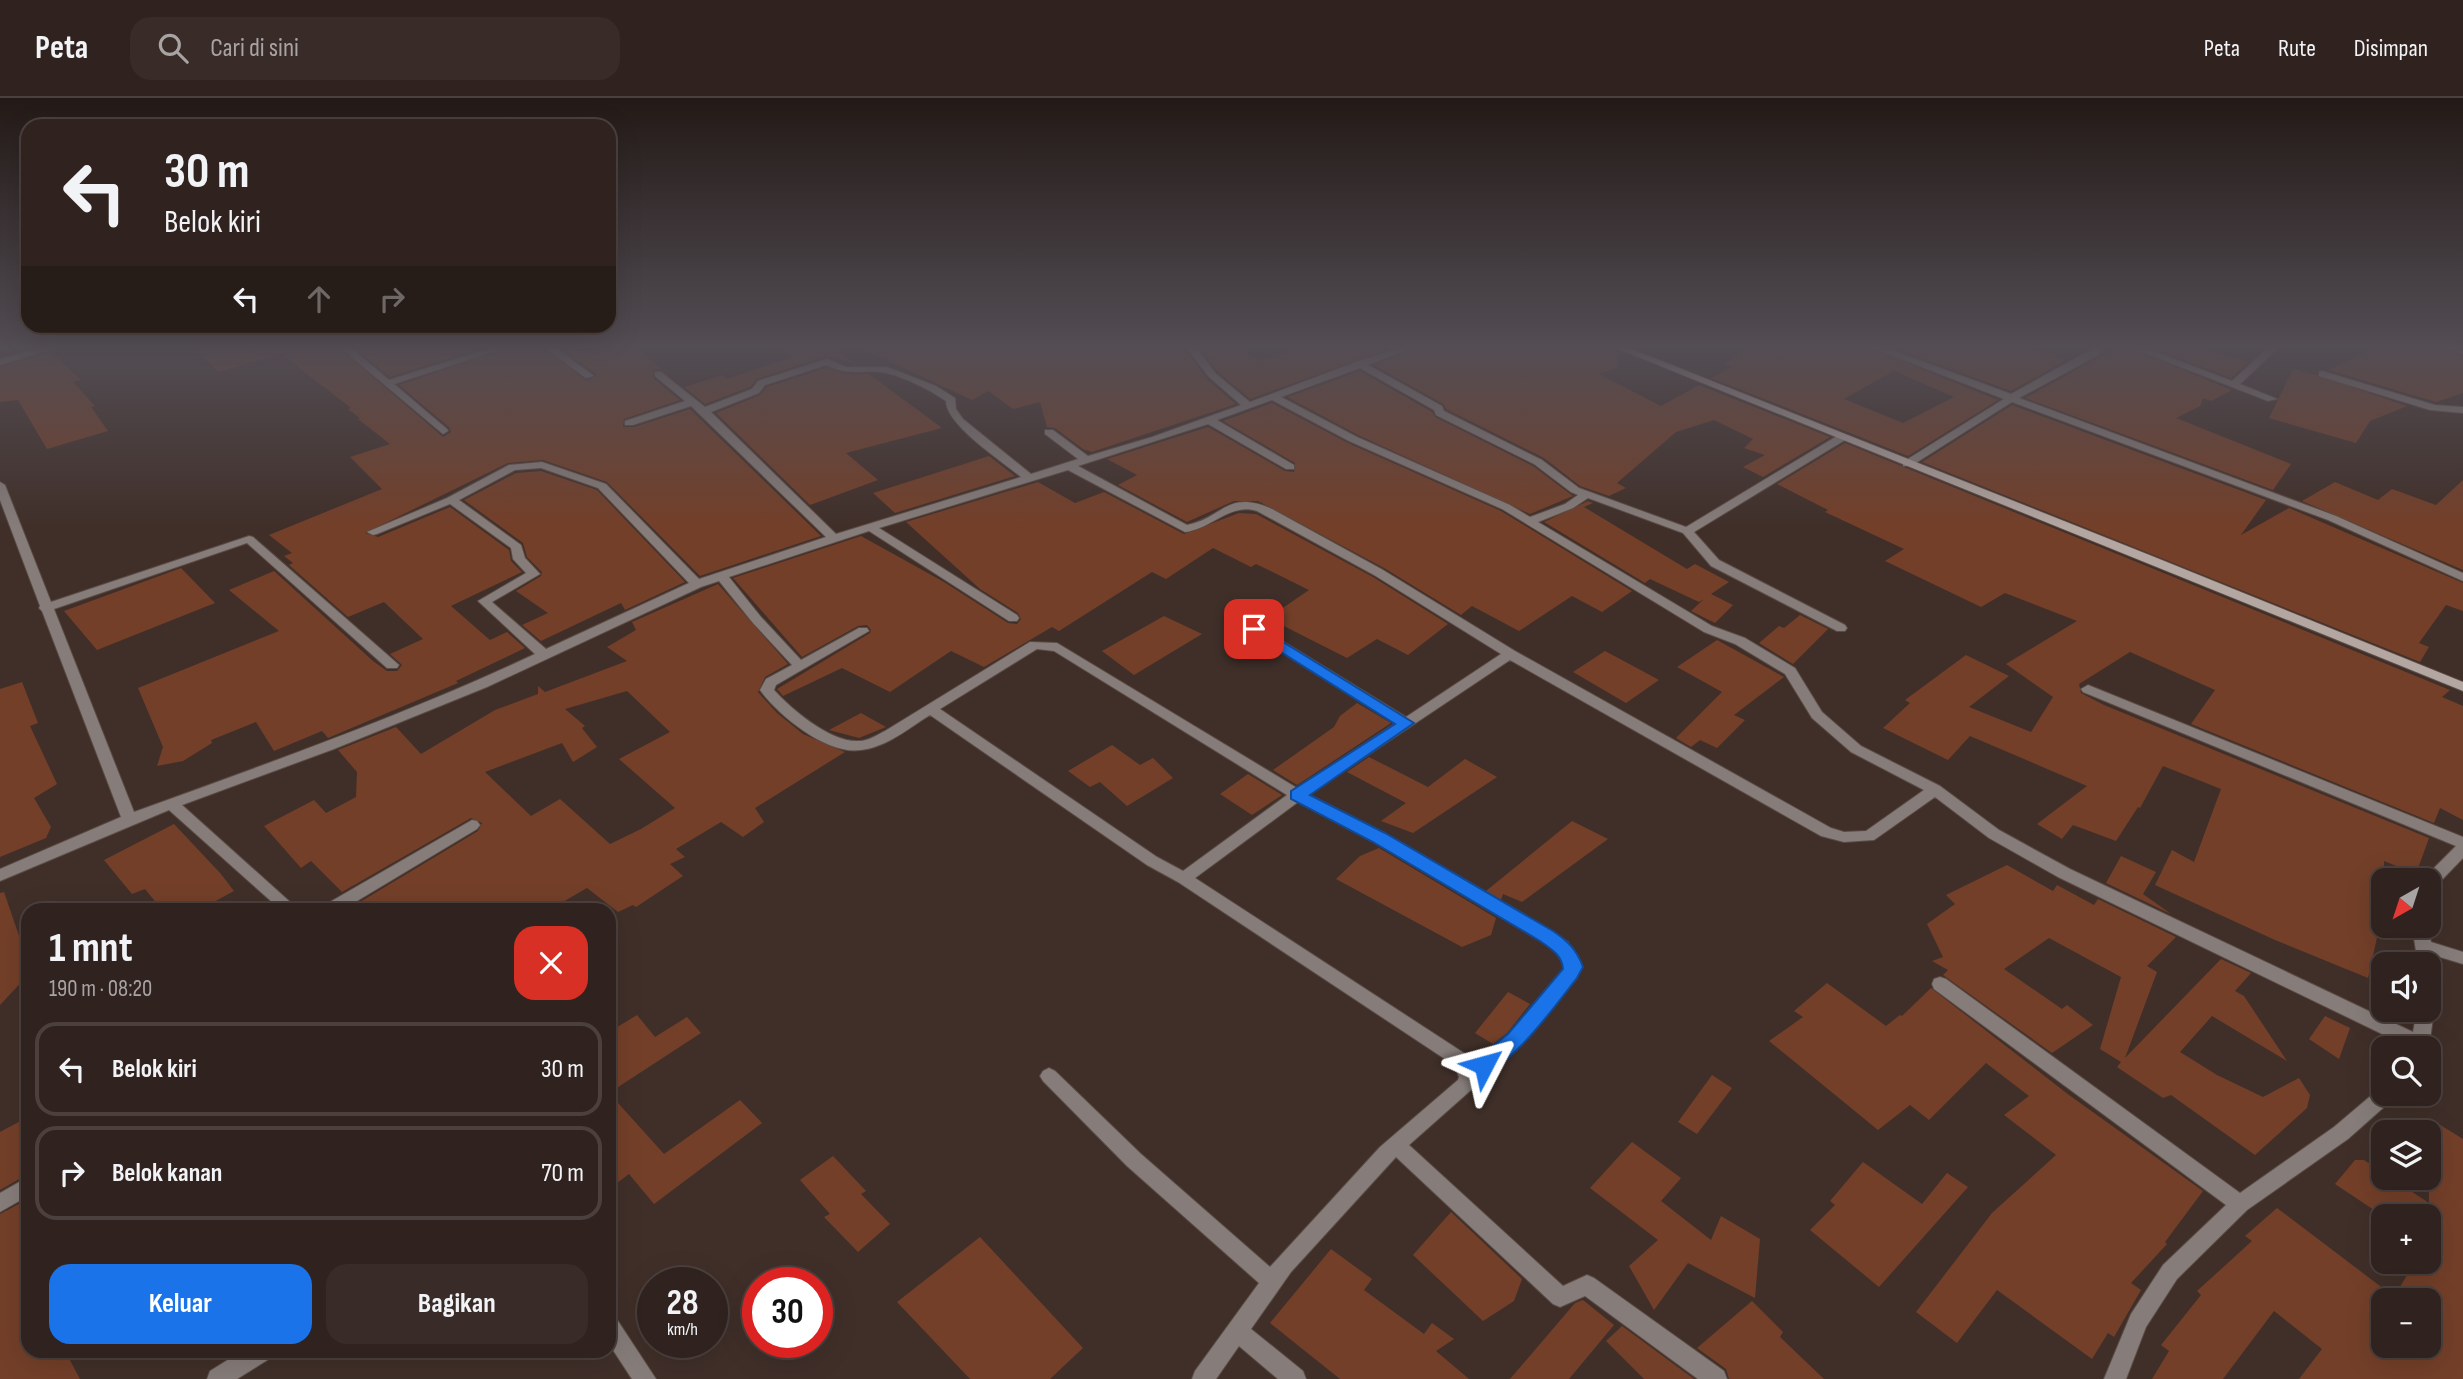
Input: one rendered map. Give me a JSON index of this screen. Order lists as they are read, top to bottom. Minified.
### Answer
{"north":"bottom left","page":{"header":"Peta","search":"Cari di sini","nav":["Peta","Rute","Disimpan"],"turn":["30 m","Belok kiri"],"map_buttons":["+","−"],"heading":["1 mnt","190 m · 08:20"],"list":[{"name":"Belok kiri","value":"30 m"},{"name":"Belok kanan","value":"70 m"}],"buttons":["Keluar","Bagikan"],"speed":"28 km/h","limit":"30"}}
